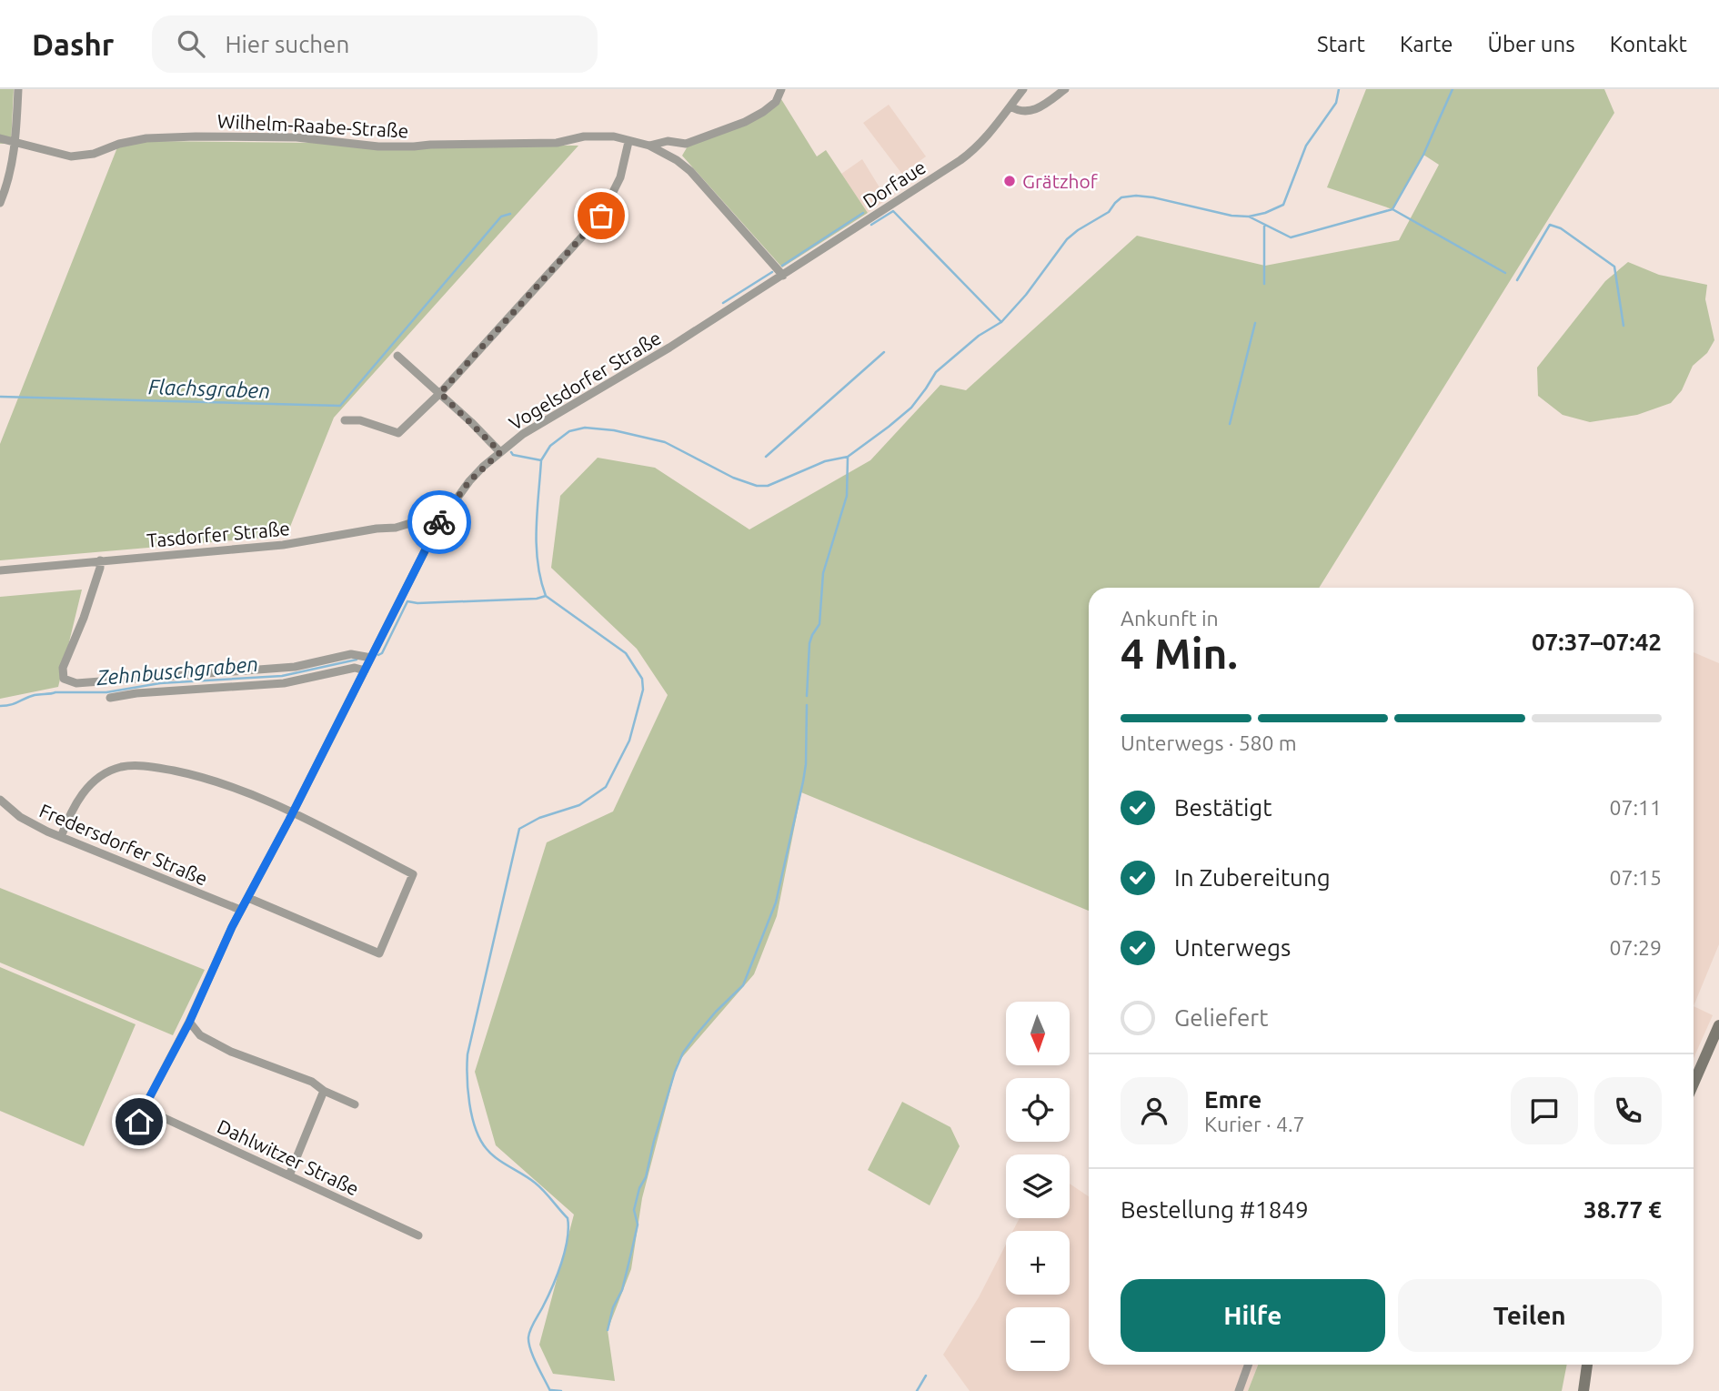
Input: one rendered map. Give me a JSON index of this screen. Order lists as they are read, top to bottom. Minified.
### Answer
{"streets":{"street":["Wilhelm-Raabe-Straße","Dorfaue","Vogelsdorfer Straße","Tasdorfer Straße","Fredersdorfer Straße","Dahlwitzer Straße"]},"crossings":[["Dorfaue","Vogelsdorfer Straße"],["Vogelsdorfer Straße","Tasdorfer Straße"],["Vogelsdorfer Straße","Fredersdorfer Straße"],["Vogelsdorfer Straße","Dahlwitzer Straße"]],"water":["Flachsgraben","Zehnbuschgraben"],"places":["Grätzhof"],"north":"bottom","page":{"header":"Dashr","search":"Hier suchen","nav":["Start","Karte","Über uns","Kontakt"],"heading":["4 Min.","Ankunft in","07:37–07:42"],"panel":["Emre","Kurier · 4.7","Bestellung #1849","38.77 €"],"bar":"Unterwegs · 580 m","list":[["Bestätigt","07:11"],["In Zubereitung","07:15"],["Unterwegs","07:29"],"Geliefert"],"map_buttons":["+","−"],"buttons":["Hilfe","Teilen"]}}
